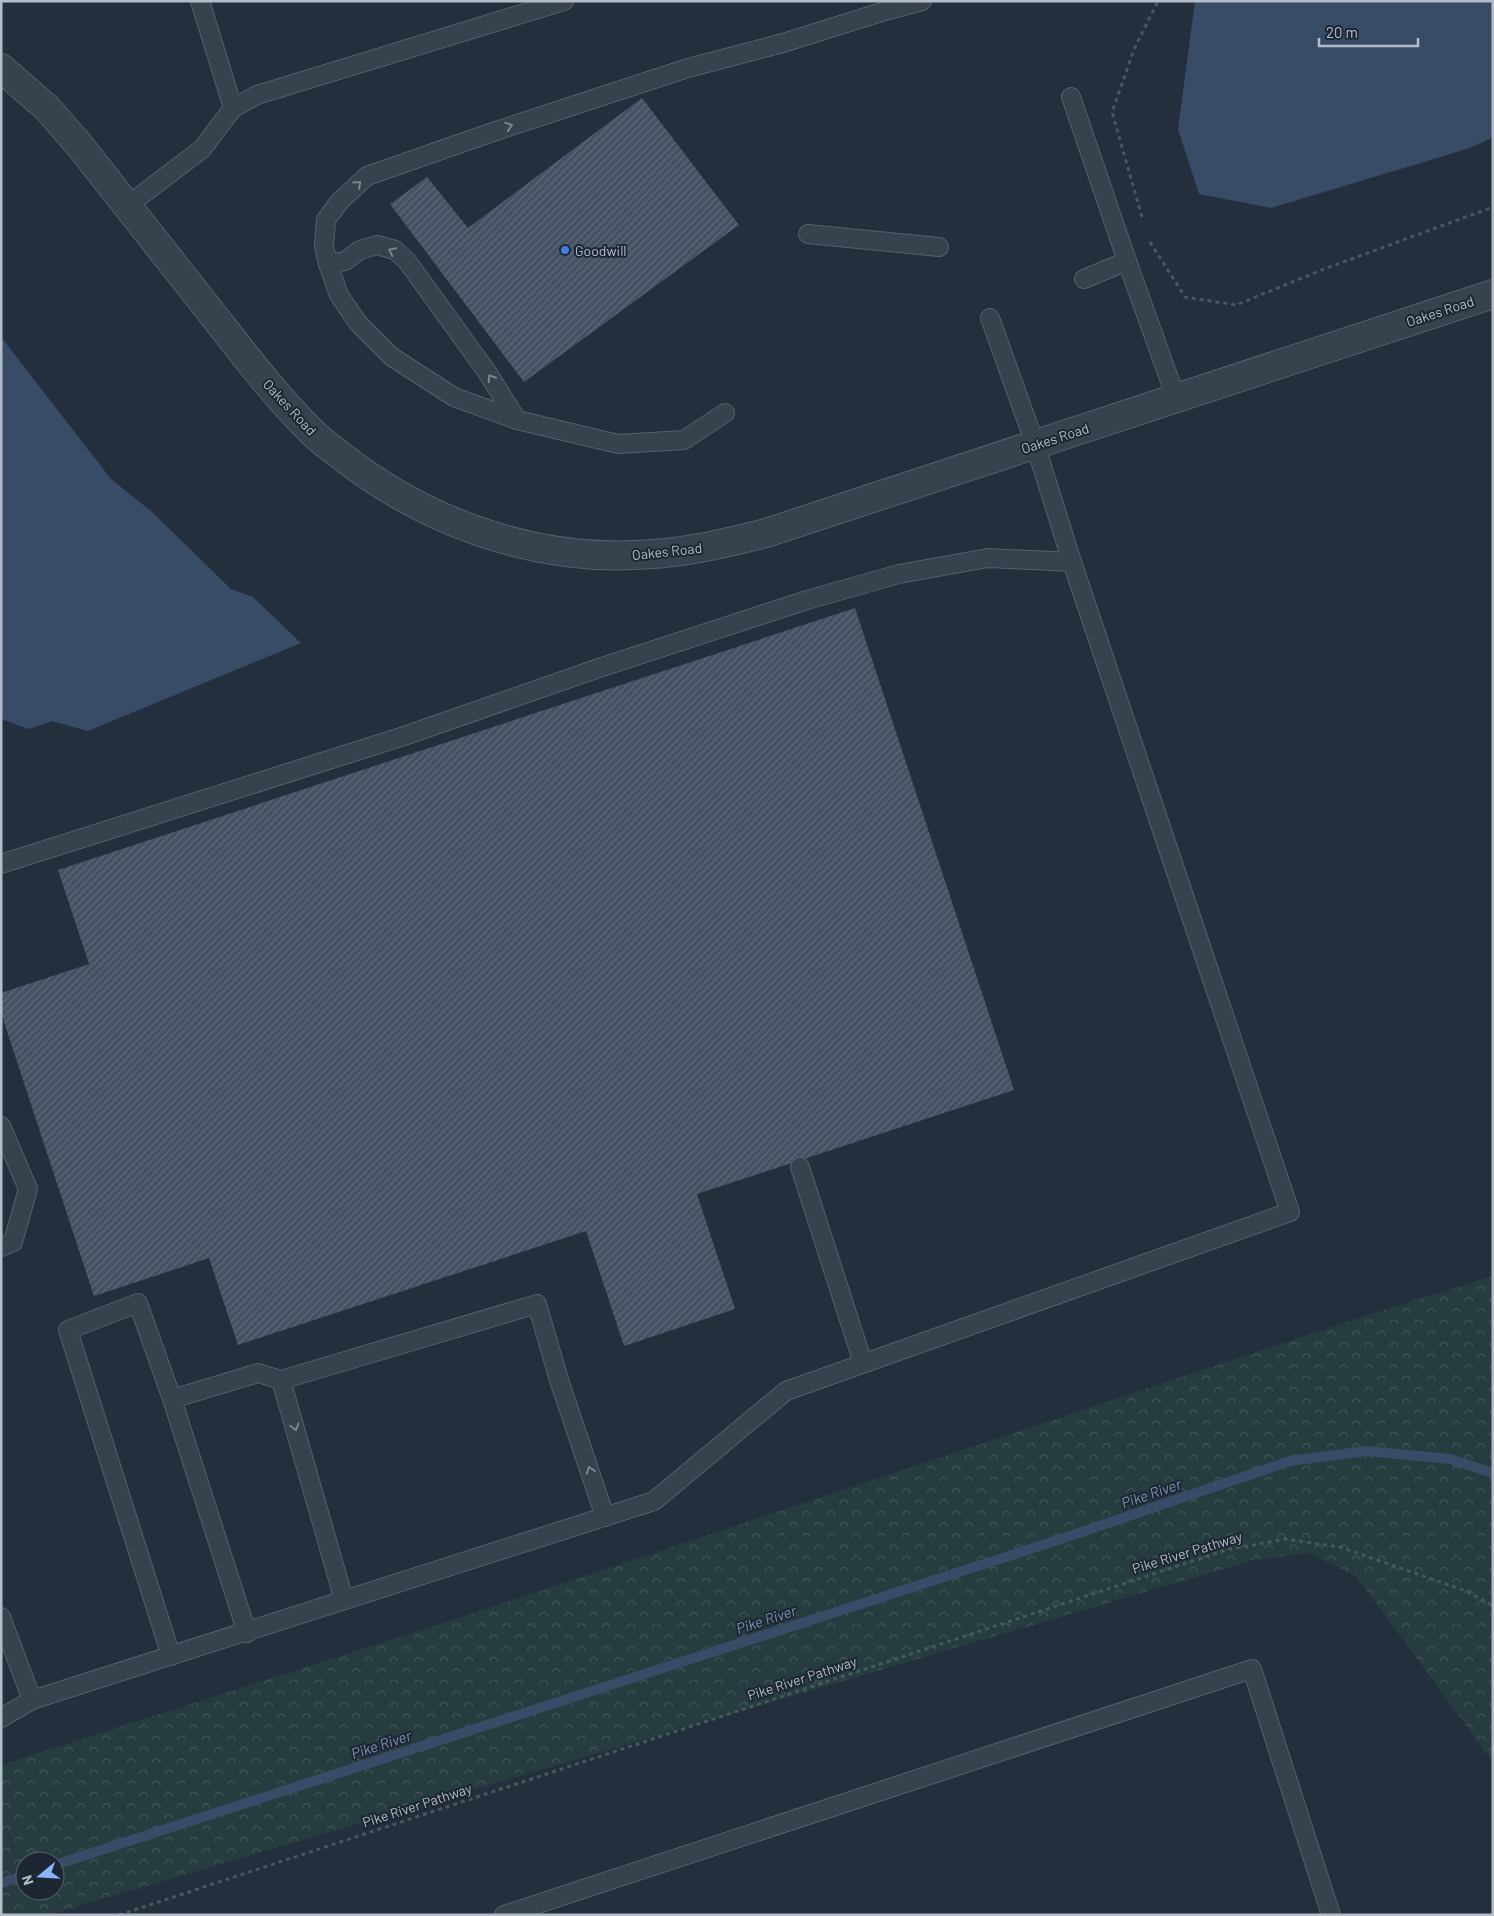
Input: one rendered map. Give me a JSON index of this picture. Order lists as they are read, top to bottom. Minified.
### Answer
{"streets":{"street":["Oakes Road"],"path":["Pike River Pathway"]},"water":["Pike River"],"places":["Goodwill"],"scale_bar":"20 m","north":"left"}
